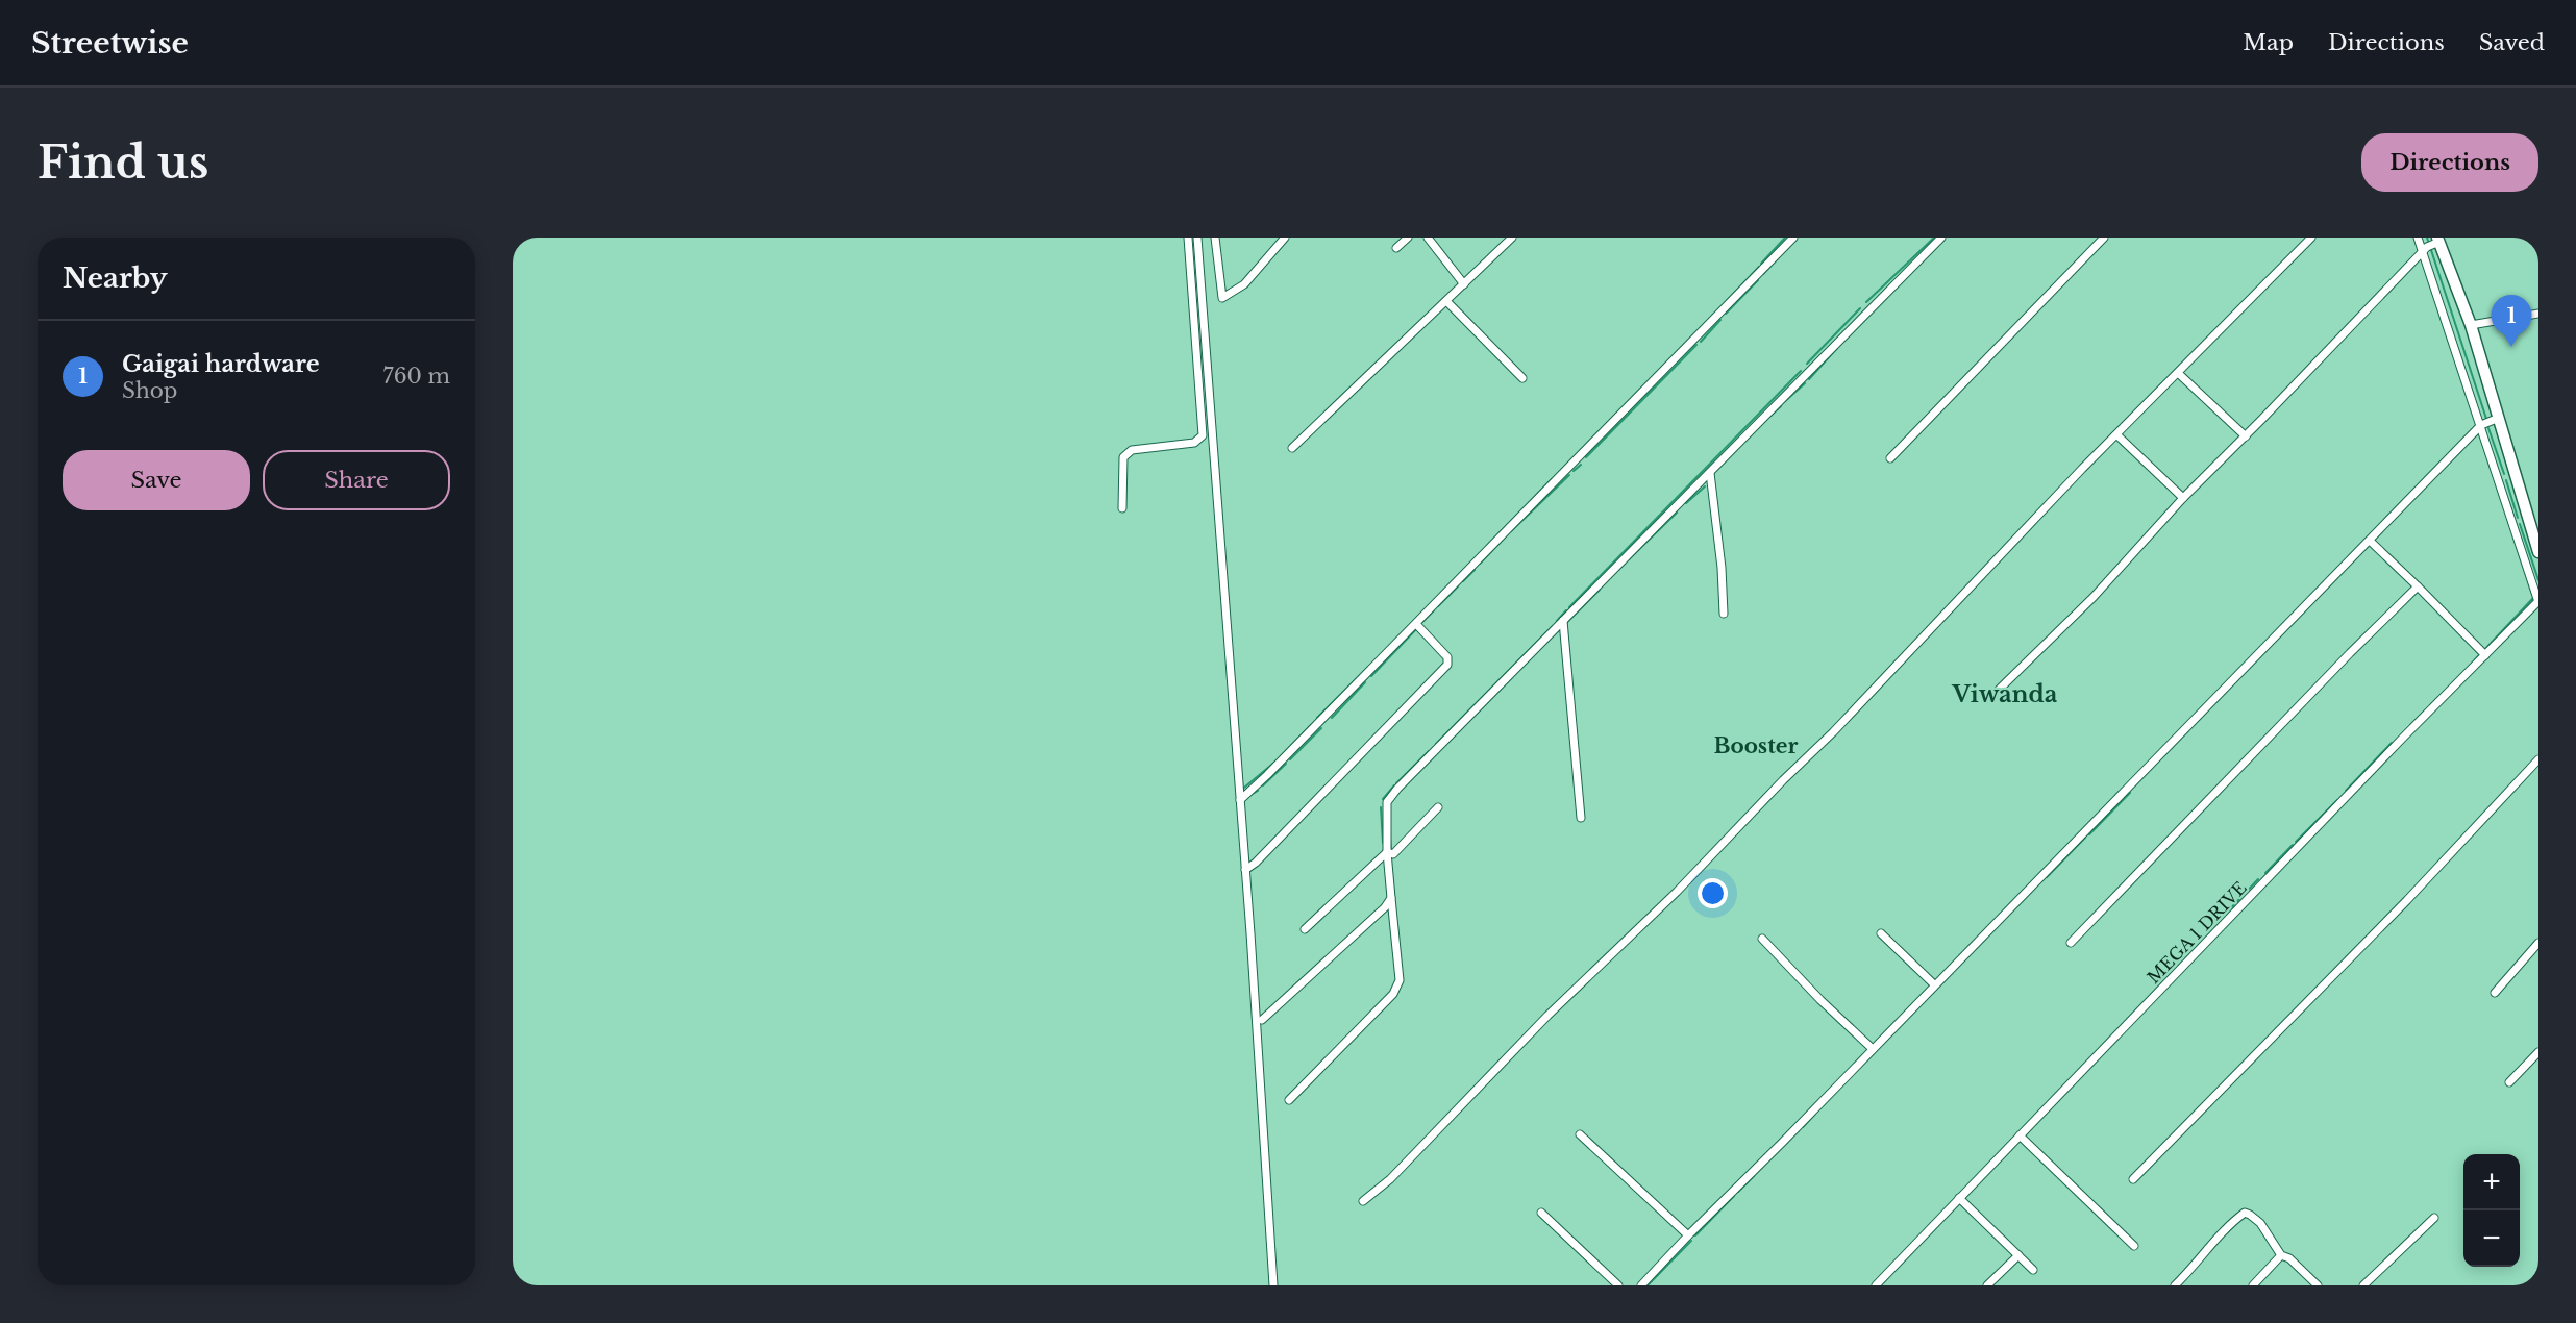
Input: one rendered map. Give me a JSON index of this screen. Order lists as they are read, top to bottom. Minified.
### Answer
{"streets":{"street":["MEGA 1 DRIVE"]},"districts":["Viwanda","Booster"],"page":{"header":"Streetwise","nav":["Map","Directions","Saved"],"buttons":["Directions",["Save","Share"]],"title":"Find us","heading":"Nearby","pins":"1","list":[{"mark":"1","name":"Gaigai hardware","note":"Shop","value":"760 m"}],"map_buttons":["+","−"]}}
